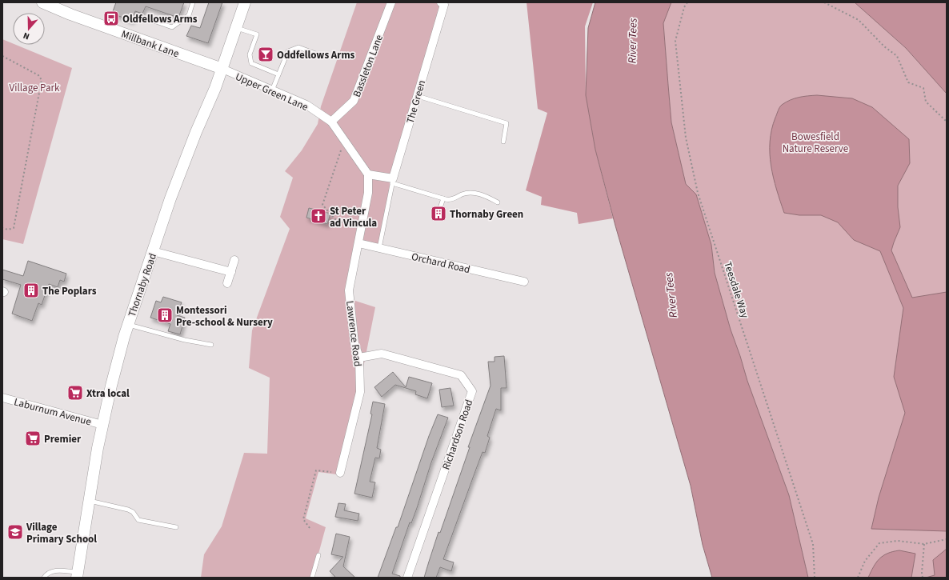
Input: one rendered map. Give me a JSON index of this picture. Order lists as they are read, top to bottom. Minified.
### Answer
{"streets":{"street":["Millbank Lane","Bassleton Lane","Upper Green Lane","The Green","Orchard Road","Thornaby Road","Lawrence Road","Laburnum Avenue","Richardson Road"],"path":["Teesdale Way"]},"crossings":[["Millbank Lane","Upper Green Lane"],["Millbank Lane","Thornaby Road"],["Bassleton Lane","Upper Green Lane"],["Upper Green Lane","Thornaby Road"],["Upper Green Lane","Lawrence Road"],["Orchard Road","Lawrence Road"],["Thornaby Road","Laburnum Avenue"],["Lawrence Road","Richardson Road"]],"water":["River Tees"],"parks":["Village Park","Bowesfield Nature Reserve"],"places":{"bus stop":["Oldfellows Arms"],"bar":["Oddfellows Arms"],"building":["Thornaby Green","The Poplars","Montessori Pre-school & Nursery"],"church":["St Peter ad Vincula"],"supermarket":["Xtra local","Premier"],"school or university":["Village Primary School"]},"north":"bottom"}
